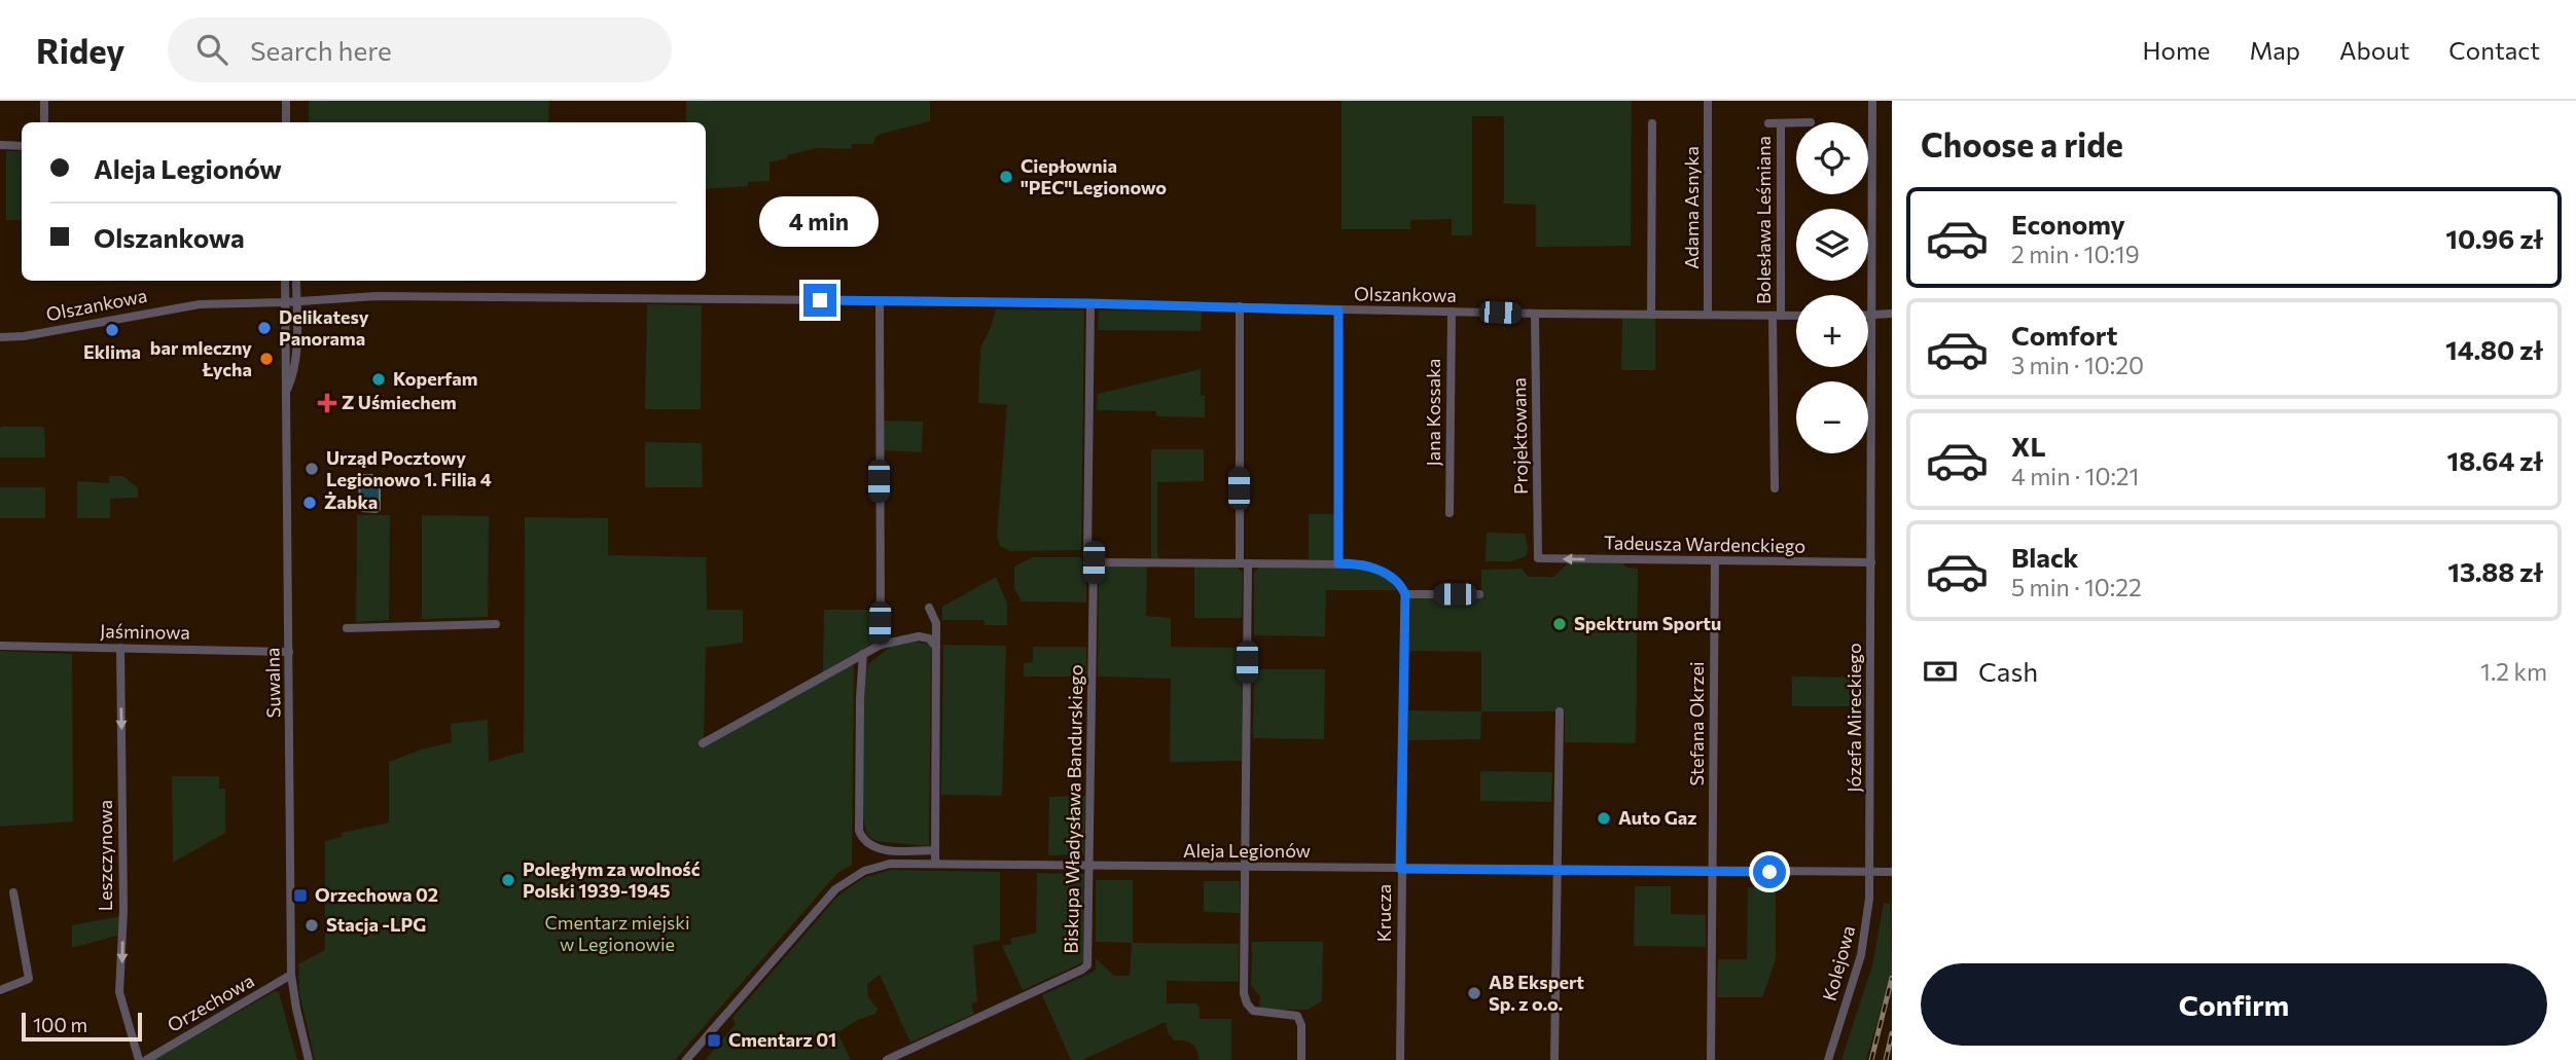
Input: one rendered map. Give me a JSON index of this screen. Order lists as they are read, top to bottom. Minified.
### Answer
{"streets":{"street":["Adama Asnyka","Bolesława Leśmiana","Olszankowa","Jana Kossaka","Projektowana","Tadeusza Wardenckiego","Jaśminowa","Suwalna","Józefa Mireckiego","Stefana Okrzei","Biskupa Władysława Bandurskiego","Aleja Legionów","Leszczynowa","Krucza","Kolejowa","Orzechowa"]},"crossings":[["Adama Asnyka","Olszankowa"],["Bolesława Leśmiana","Olszankowa"],["Olszankowa","Jana Kossaka"],["Olszankowa","Projektowana"],["Olszankowa","Suwalna"],["Olszankowa","Biskupa Władysława Bandurskiego"],["Projektowana","Tadeusza Wardenckiego"],["Tadeusza Wardenckiego","Józefa Mireckiego"],["Tadeusza Wardenckiego","Stefana Okrzei"],["Jaśminowa","Suwalna"],["Jaśminowa","Leszczynowa"],["Suwalna","Orzechowa"],["Józefa Mireckiego","Aleja Legionów"],["Józefa Mireckiego","Kolejowa"],["Stefana Okrzei","Aleja Legionów"],["Biskupa Władysława Bandurskiego","Aleja Legionów"],["Aleja Legionów","Krucza"],["Aleja Legionów","Kolejowa"]],"one_way":["Tadeusza Wardenckiego","Leszczynowa"],"parks":["Cmentarz miejski w Legionowie"],"places":{"other":["Ciepłownia \"PEC\"Legionowo","Delikatesy Panorama","Eklima","bar mleczny Łycha","Koperfam","Urząd Pocztowy Legionowo 1. Filia 4","Żabka","Spektrum Sportu","Auto Gaz","Poległym za wolność Polski 1939-1945","Stacja -LPG","AB Ekspert Sp. z o.o."],"health":["Z Uśmiechem"],"transit":["Orzechowa 02","Cmentarz 01"]},"scale_bar":"100 m","page":{"header":"Ridey","search":"Search here","nav":["Home","Map","About","Contact"],"heading":"Choose a ride","map_buttons":["+","−"],"banner":["Aleja Legionów","Olszankowa"],"list":[{"name":"Economy","note":"2 min · 10:19","value":"10.96 zł"},{"name":"Comfort","note":"3 min · 10:20","value":"14.80 zł"},{"name":"XL","note":"4 min · 10:21","value":"18.64 zł"},{"name":"Black","note":"5 min · 10:22","value":"13.88 zł"}],"bubble":"4 min","pay":["Cash","1.2 km"],"buttons":"Confirm","scale":"100 m"}}
